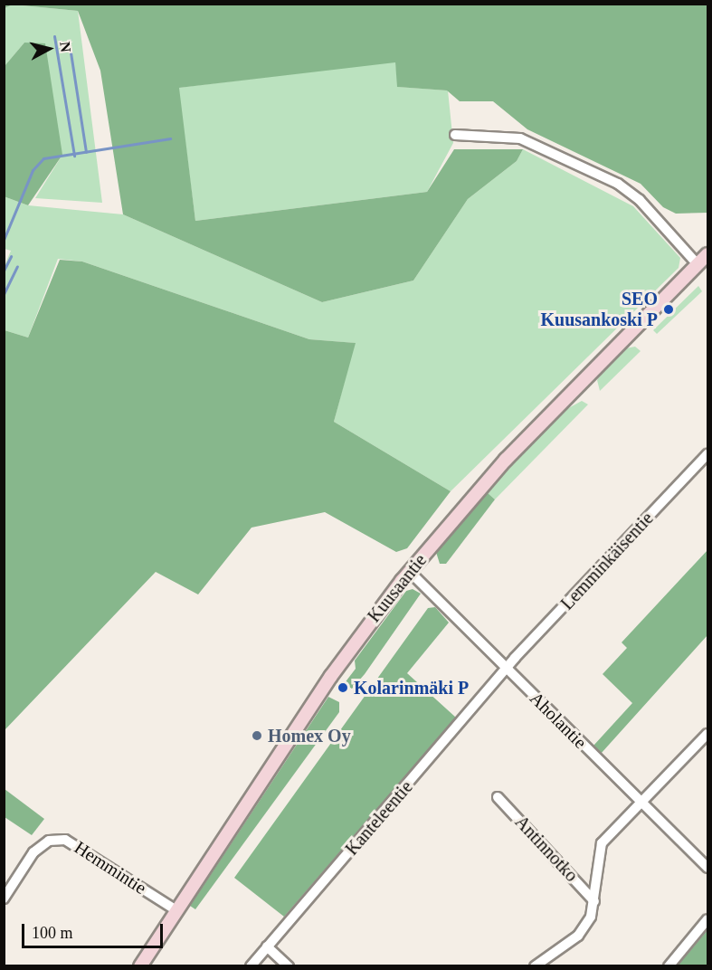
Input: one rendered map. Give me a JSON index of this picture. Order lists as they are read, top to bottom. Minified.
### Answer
{"streets":{"main road":["Kuusaantie"],"street":["Lemminkäisentie","Aholantie","Kanteleentie","Antinnotko","Hemmintie"]},"crossings":[["Lemminkäisentie","Aholantie"],["Lemminkäisentie","Kanteleentie"],["Kuusaantie","Aholantie"],["Kuusaantie","Hemmintie"],["Aholantie","Kanteleentie"]],"places":["SEO Kuusankoski P","Kolarinmäki P","Homex Oy"],"scale_bar":"100 m","north":"right"}
